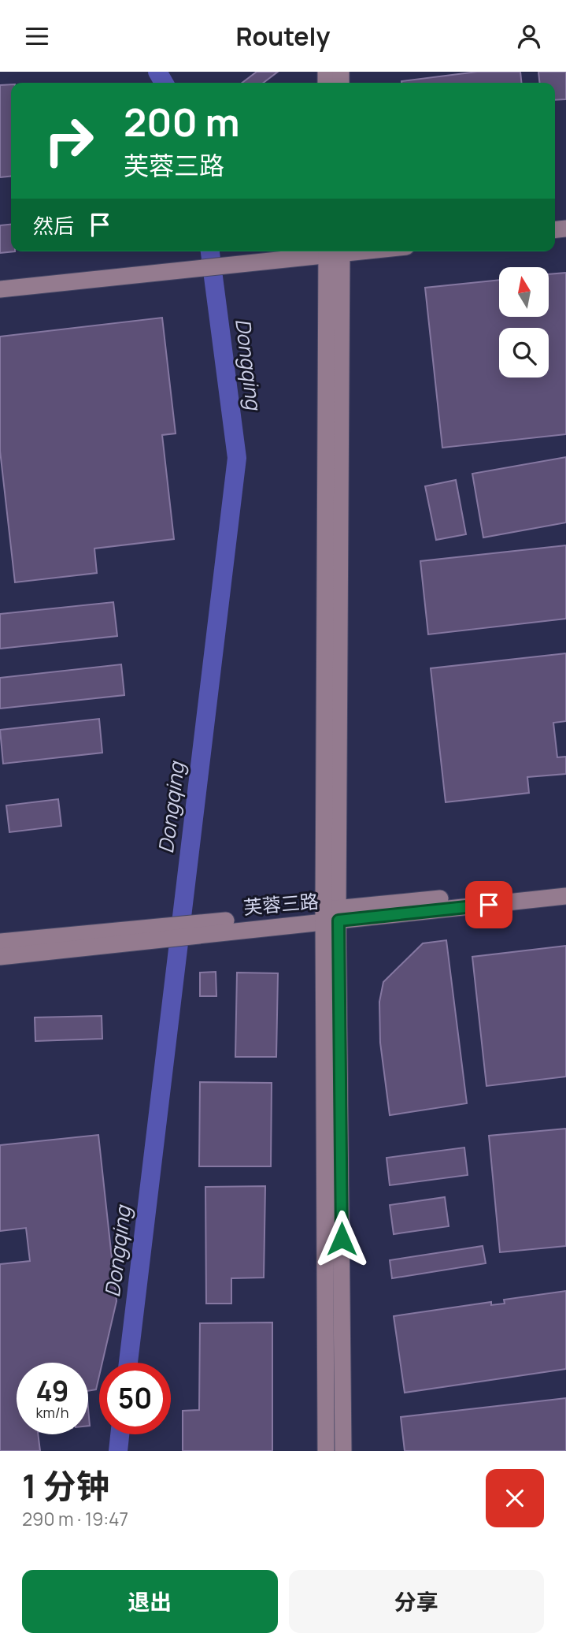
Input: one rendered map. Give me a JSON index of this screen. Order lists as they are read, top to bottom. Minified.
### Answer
{"streets":{"main road":["芙蓉三路"]},"water":["Dongqing"],"north":"top","page":{"header":"Routely","turn":["200 m","芙蓉三路"],"then":"然后","speed":"49 km/h","limit":"50","heading":["1 分钟","290 m · 19:47"],"buttons":["退出","分享"]}}
